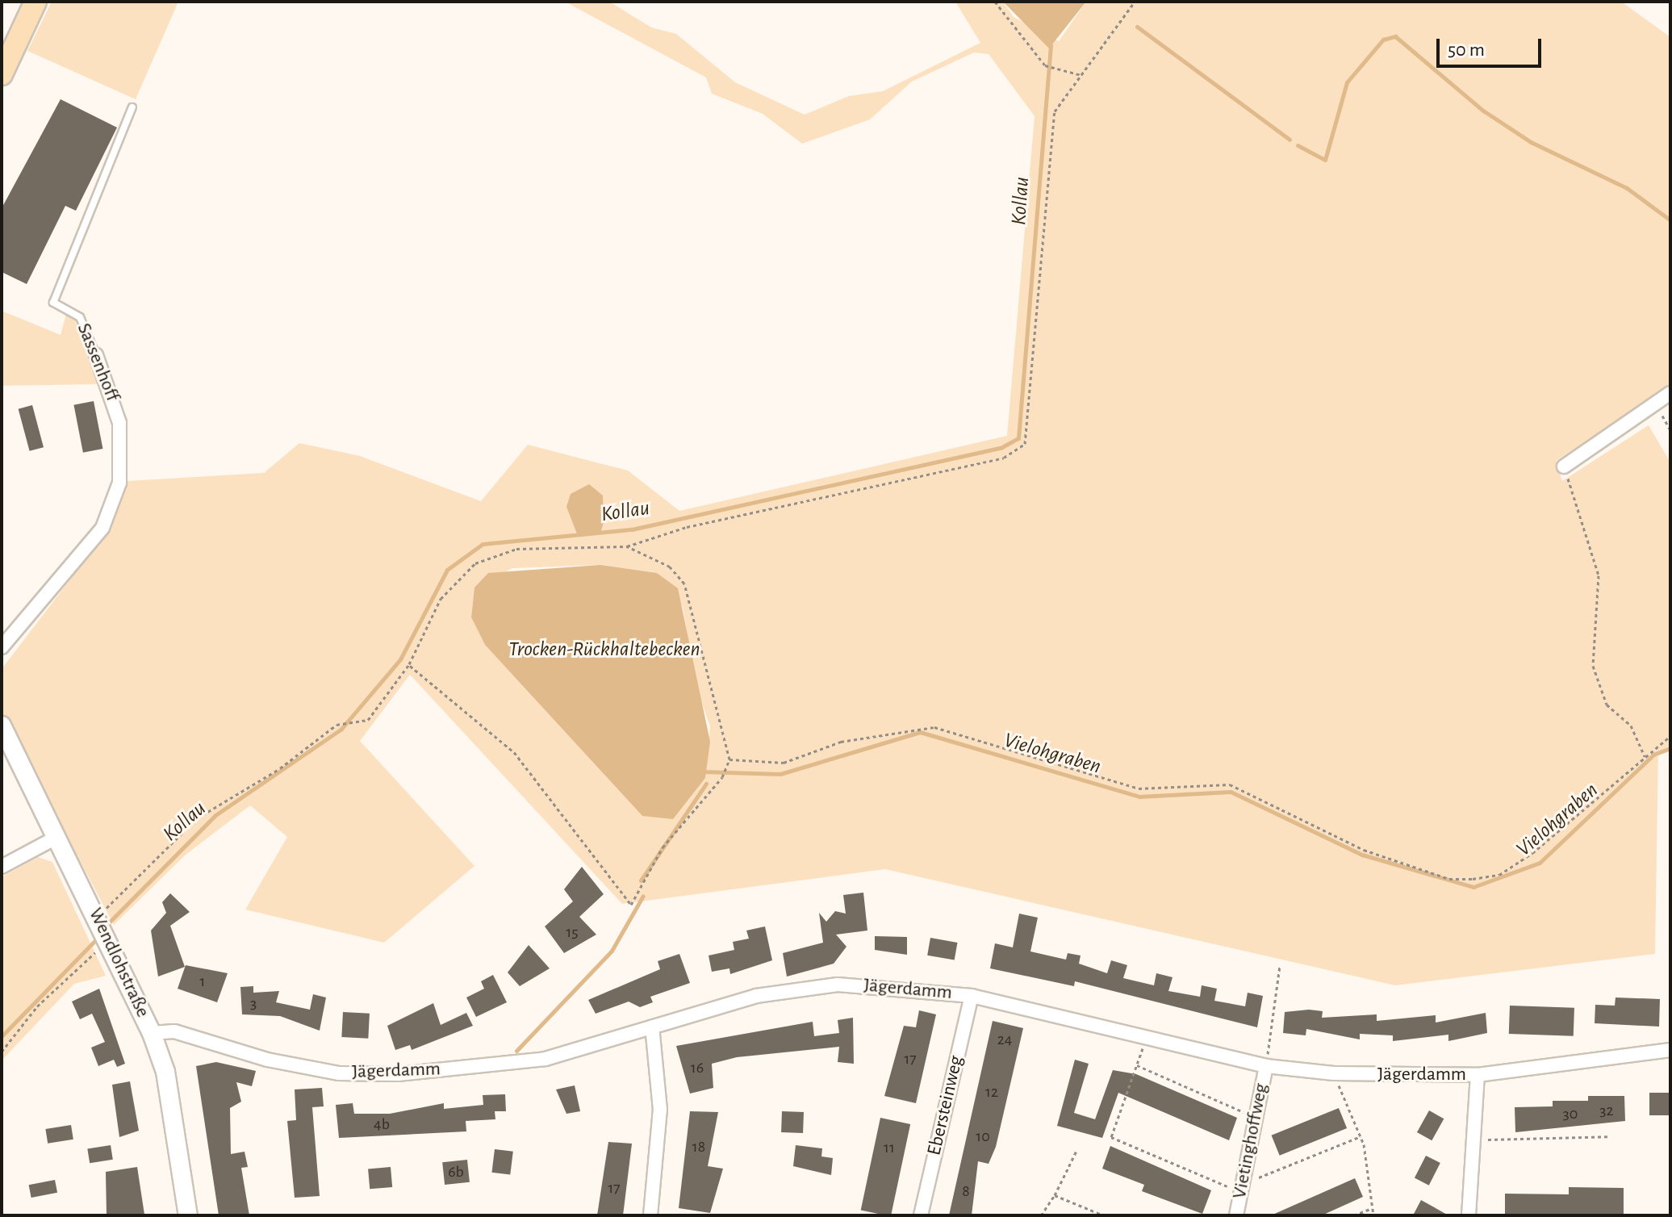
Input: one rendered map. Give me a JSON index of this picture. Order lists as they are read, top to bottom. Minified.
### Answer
{"streets":{"street":["Sassenhoff","Wendlohstraße","Jägerdamm","Ebersteinweg","Vietinghoffweg"]},"crossings":[["Wendlohstraße","Jägerdamm"],["Jägerdamm","Ebersteinweg"],["Jägerdamm","Vietinghoffweg"]],"water":["Kollau","Trocken-Rückhaltebecken","Vielohgraben"],"house_numbers":["15","1","3","24","17","16","12","32","30","4b","10","18","11","6b","17","8"],"scale_bar":"50 m"}
